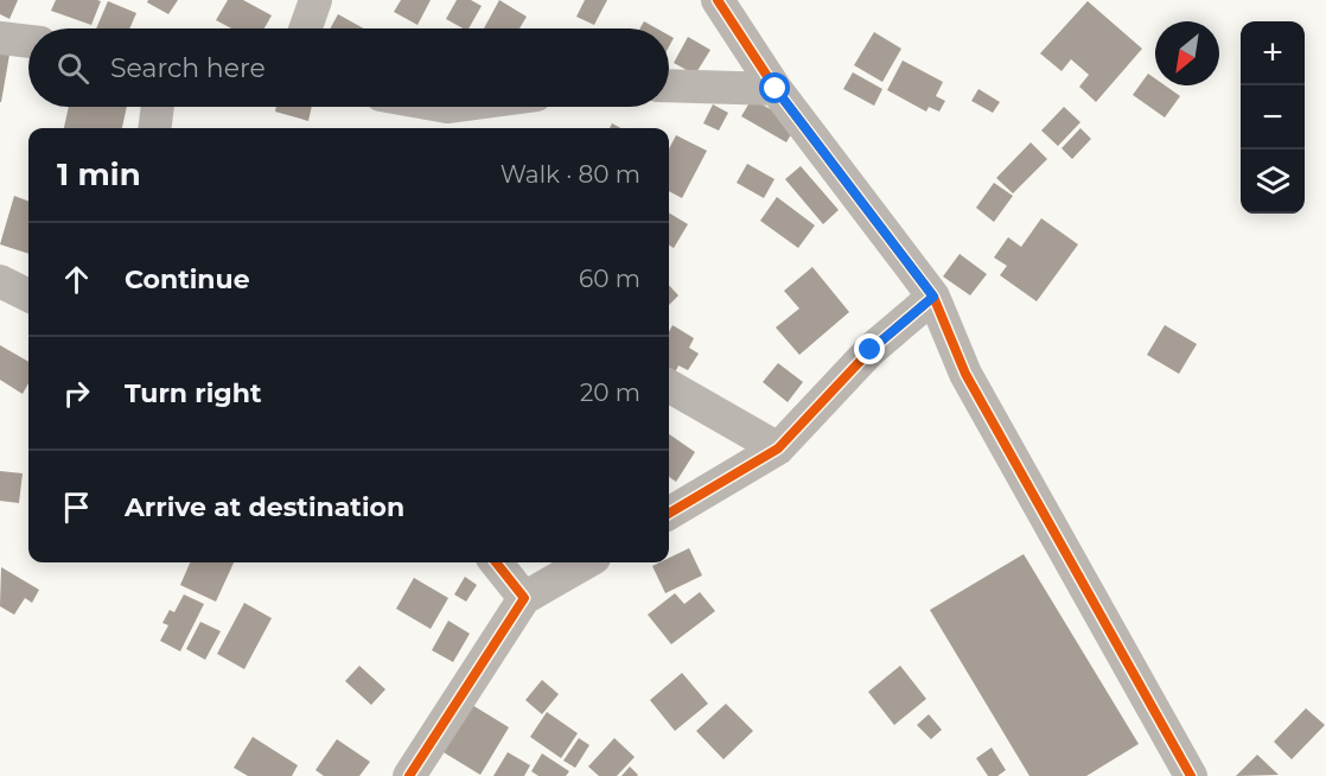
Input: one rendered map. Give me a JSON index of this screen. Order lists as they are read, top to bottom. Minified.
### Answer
{"north":"bottom left","page":{"map_buttons":["+","−"],"search":"Search here","heading":["1 min","Walk · 80 m"],"list":[["Continue","60 m"],["Turn right","20 m"],"Arrive at destination"]}}
